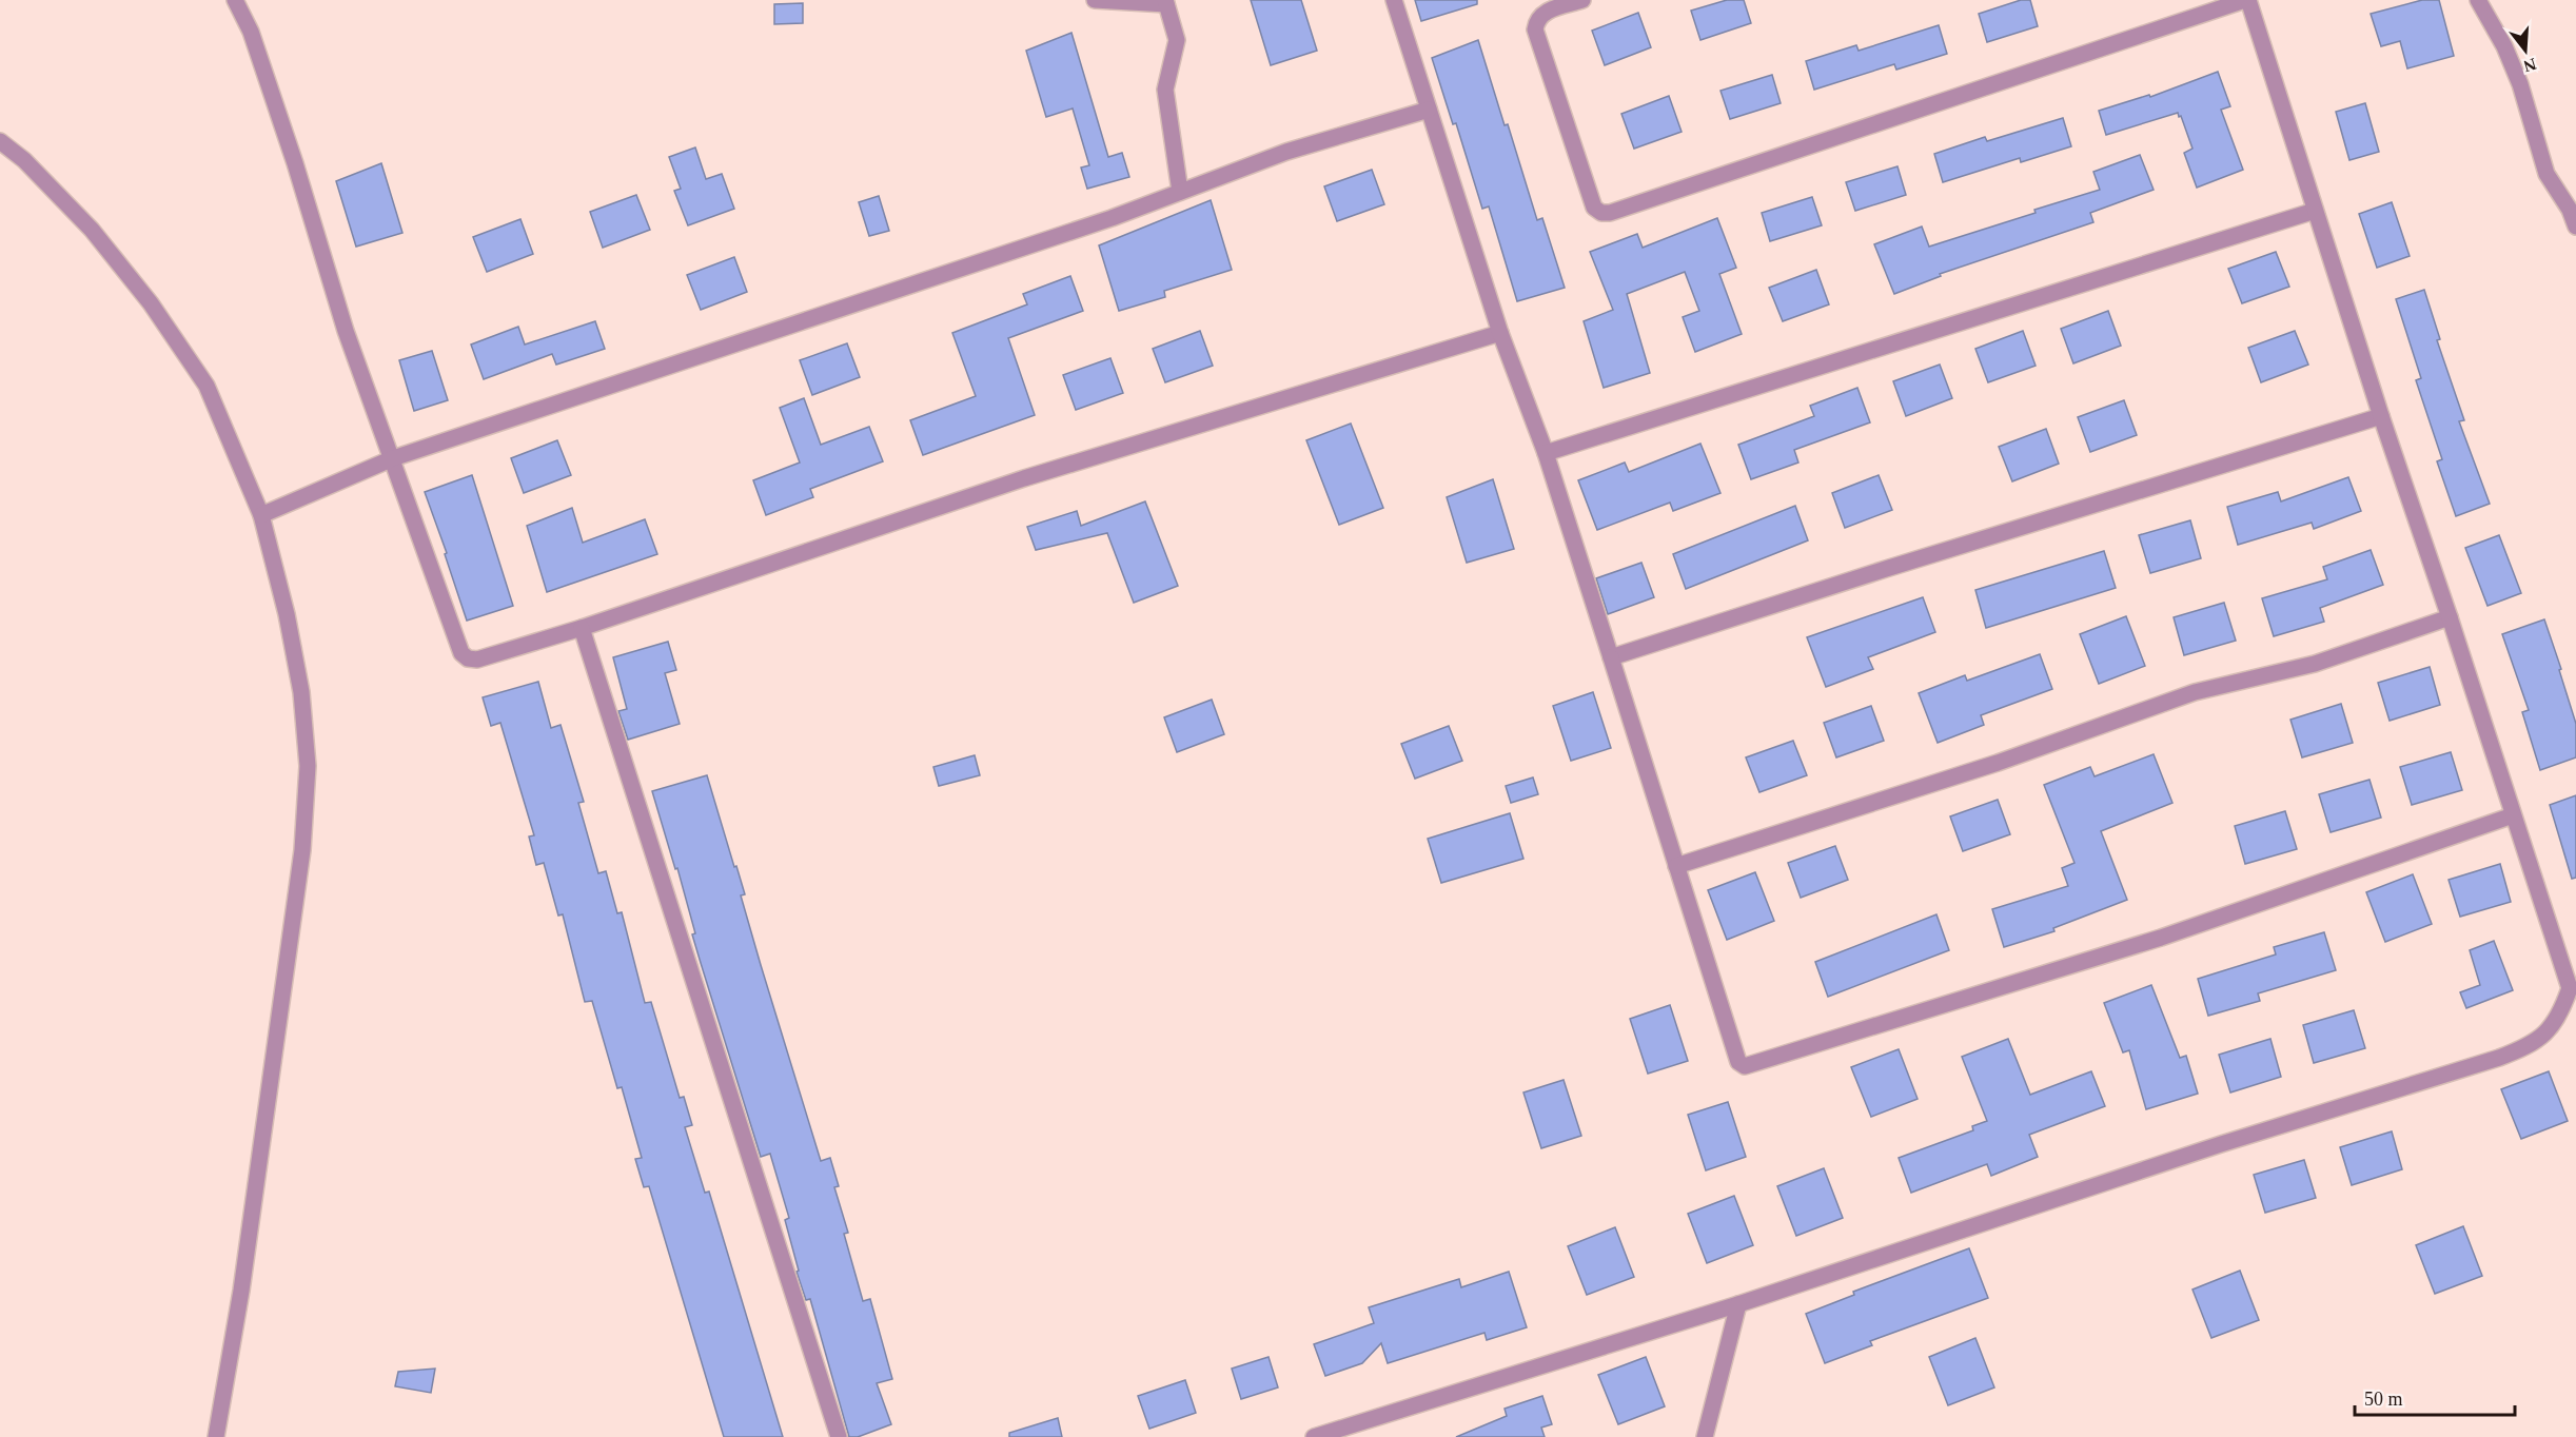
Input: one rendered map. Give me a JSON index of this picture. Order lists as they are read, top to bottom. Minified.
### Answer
{"scale_bar":"50 m","north":"bottom"}
